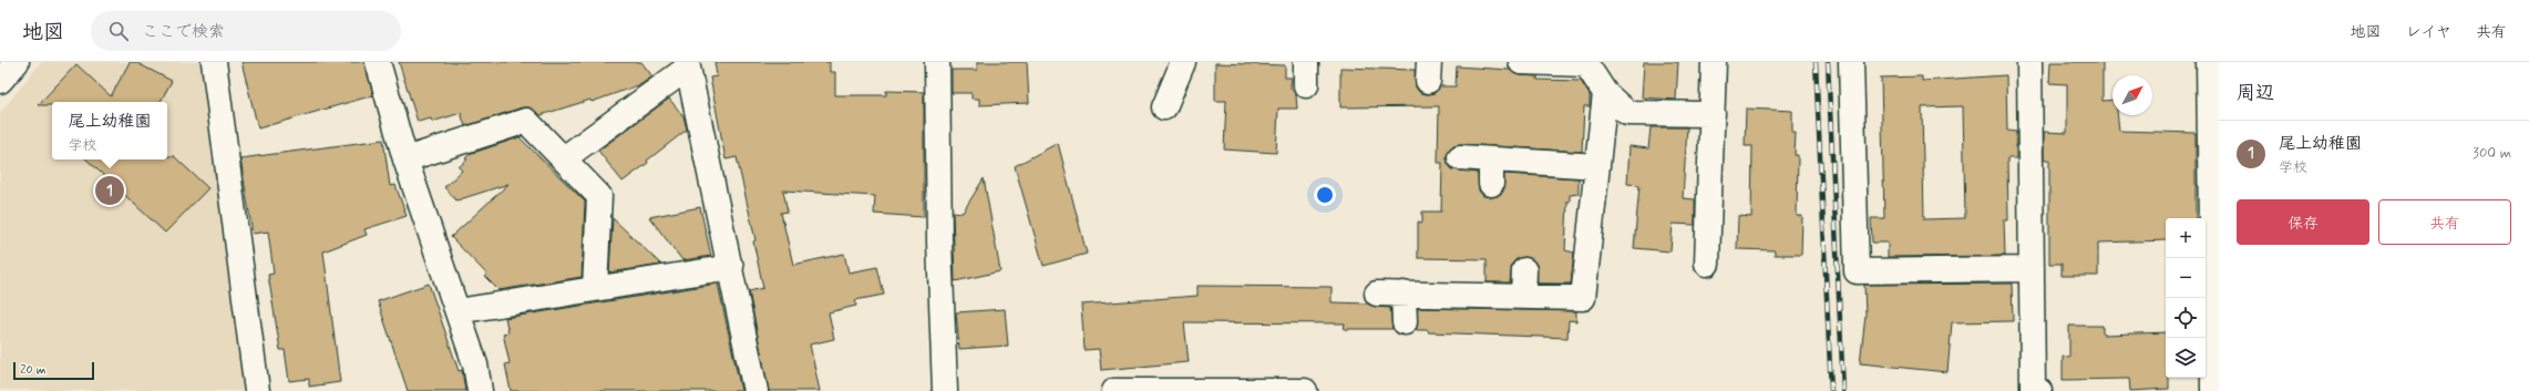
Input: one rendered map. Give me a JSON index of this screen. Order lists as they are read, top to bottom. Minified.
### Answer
{"scale_bar":"20 m","north":"top right","page":{"header":"地図","search":"ここで検索","nav":["地図","レイヤ","共有"],"heading":"周辺","popup":["尾上幼稚園","学校"],"list":[{"mark":"1","name":"尾上幼稚園","note":"学校","value":"300 m"}],"pins":"1","buttons":["保存","共有"],"map_buttons":["+","−"],"scale":"20 m"}}
